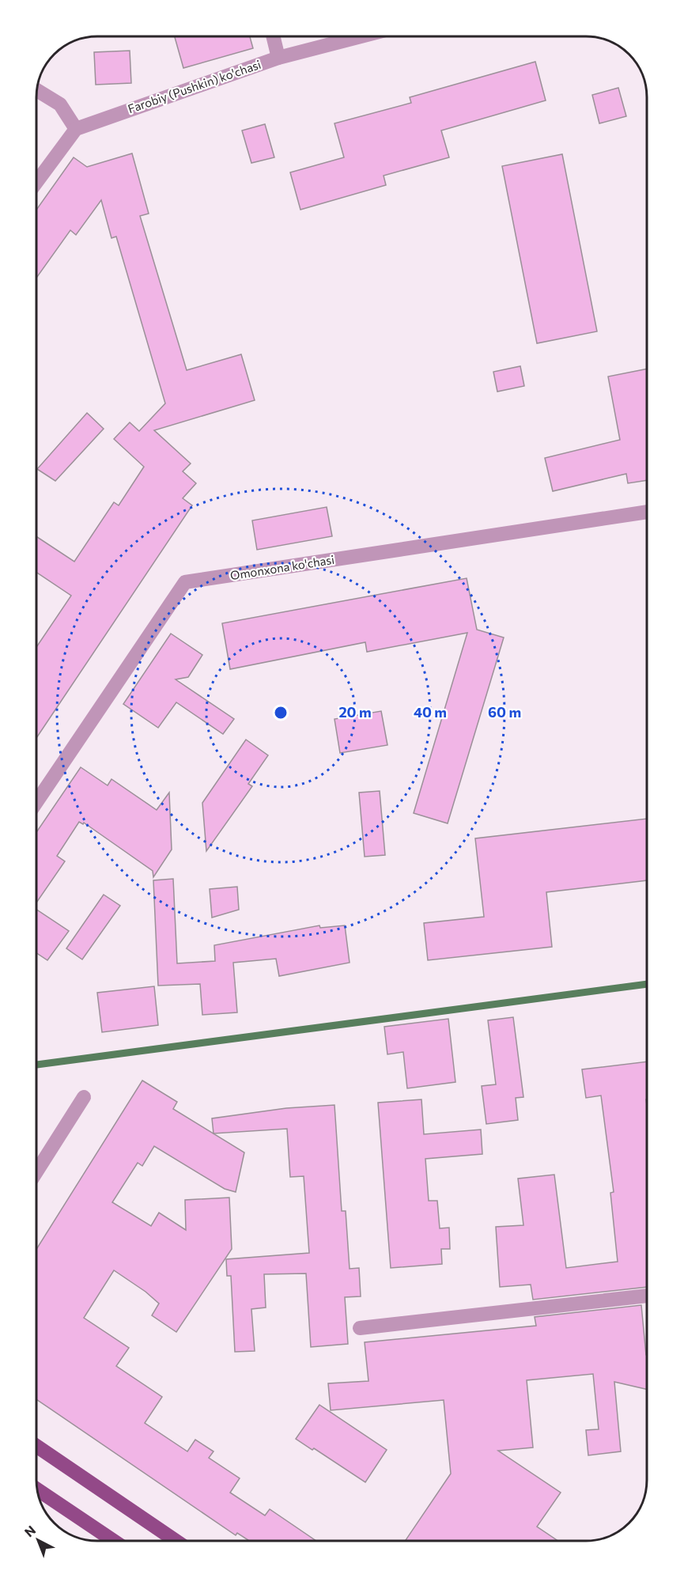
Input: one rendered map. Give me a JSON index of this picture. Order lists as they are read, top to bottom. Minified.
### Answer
{"streets":{"street":["Farobiy (Pushkin) ko'chasi","Omonxona ko'chasi"]},"north":"top left","rings":["20 m","40 m","60 m"]}
